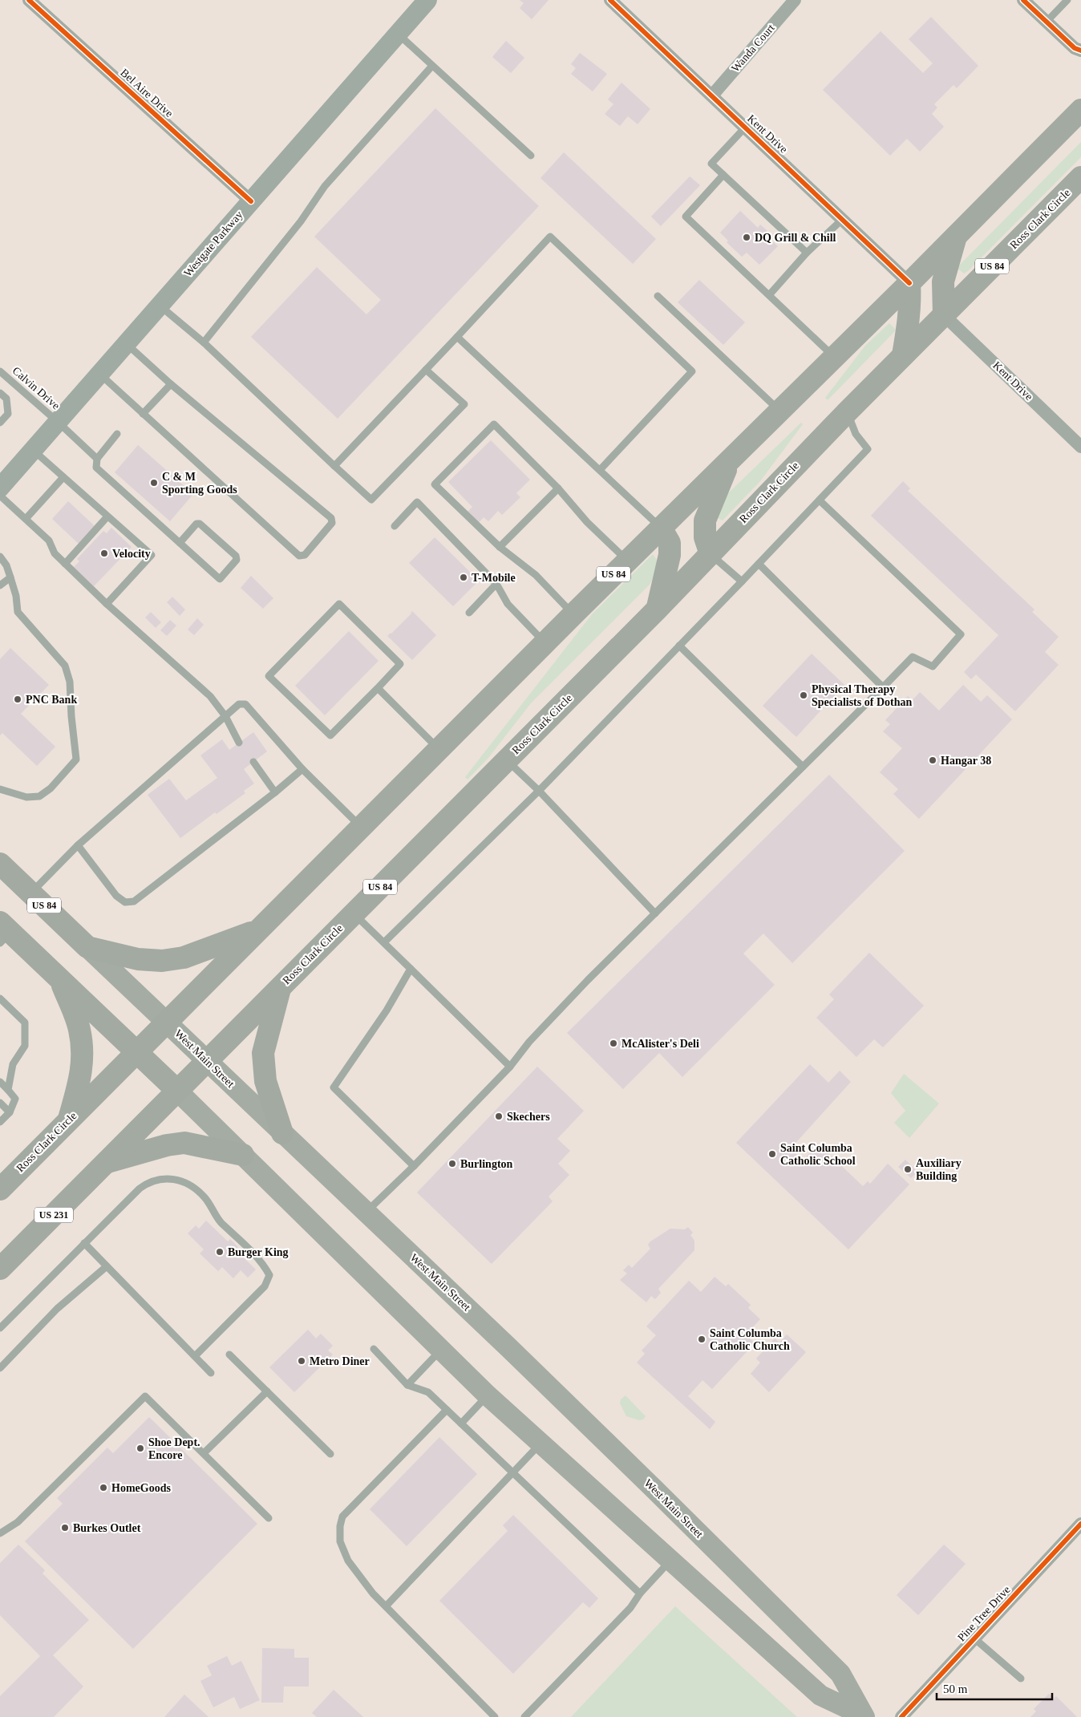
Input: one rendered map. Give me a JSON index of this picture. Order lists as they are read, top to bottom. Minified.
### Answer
{"streets":{"highway":["Ross Clark Circle","US 84","West Main Street","US 231"],"main road":["Westgate Parkway"],"street":["Wanda Court","Bel Aire Drive","Kent Drive","Pine Tree Drive"],"lane":["Calvin Drive"]},"crossings":[["Wanda Court","Kent Drive"],["Bel Aire Drive","Westgate Parkway"],["Kent Drive","Ross Clark Circle"],["Ross Clark Circle","US 84"],["Ross Clark Circle","West Main Street"],["Westgate Parkway","Calvin Drive"],["US 84","West Main Street"]],"places":["DQ Grill & Chill","C & M Sporting Goods","Velocity","T-Mobile","Physical Therapy Specialists of Dothan","PNC Bank","Hangar 38","McAlister's Deli","Skechers","Saint Columba Catholic School","Burlington","Auxiliary Building","Burger King","Saint Columba Catholic Church","Metro Diner","Shoe Dept. Encore","HomeGoods","Burkes Outlet"],"scale_bar":"50 m"}
